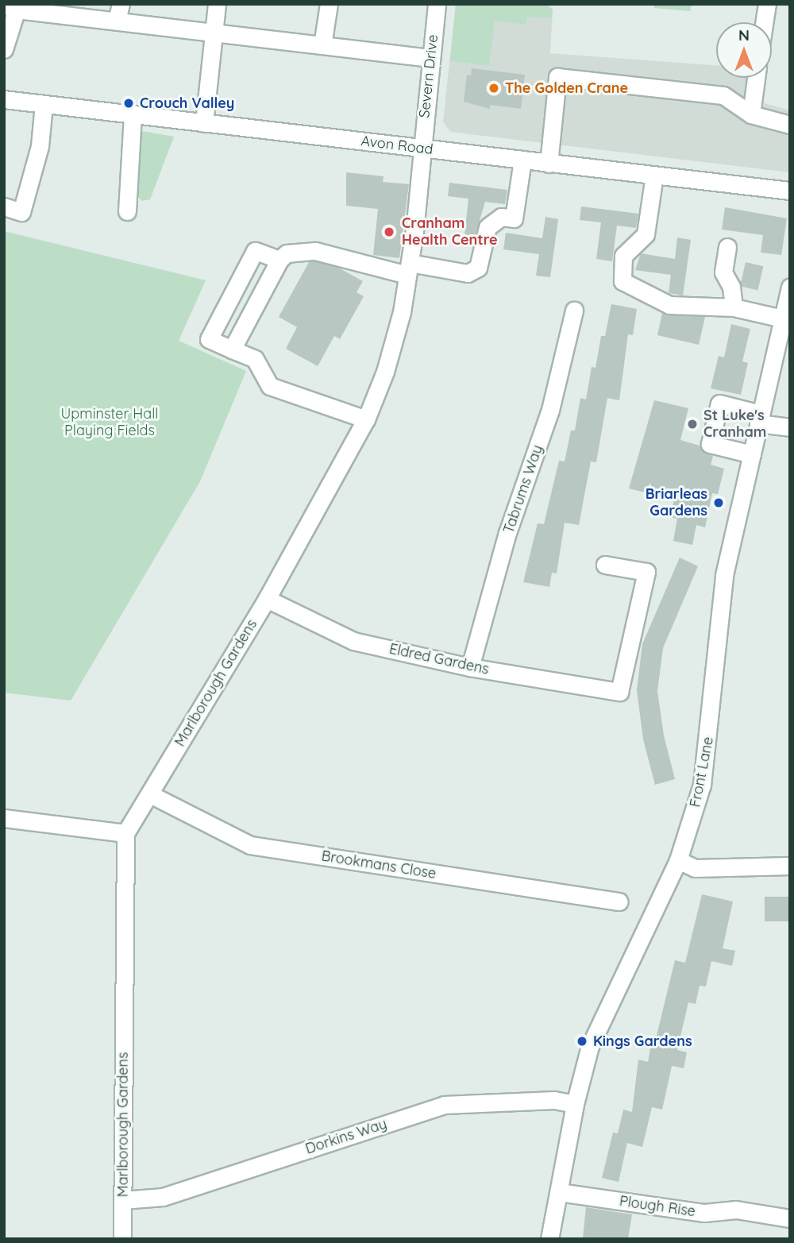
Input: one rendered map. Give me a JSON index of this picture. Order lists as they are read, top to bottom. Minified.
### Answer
{"streets":{"street":["Severn Drive","Avon Road","Tabrums Way","Eldred Gardens","Marlborough Gardens","Front Lane","Brookmans Close","Dorkins Way","Plough Rise"]},"crossings":[["Severn Drive","Avon Road"],["Severn Drive","Marlborough Gardens"],["Avon Road","Marlborough Gardens"],["Tabrums Way","Eldred Gardens"],["Eldred Gardens","Marlborough Gardens"],["Marlborough Gardens","Brookmans Close"],["Marlborough Gardens","Dorkins Way"],["Front Lane","Dorkins Way"],["Front Lane","Plough Rise"]],"parks":["Upminster Hall Playing Fields"],"places":["The Golden Crane","Crouch Valley","Cranham Health Centre","St Luke's Cranham","Briarleas Gardens","Kings Gardens"],"north":"top"}
